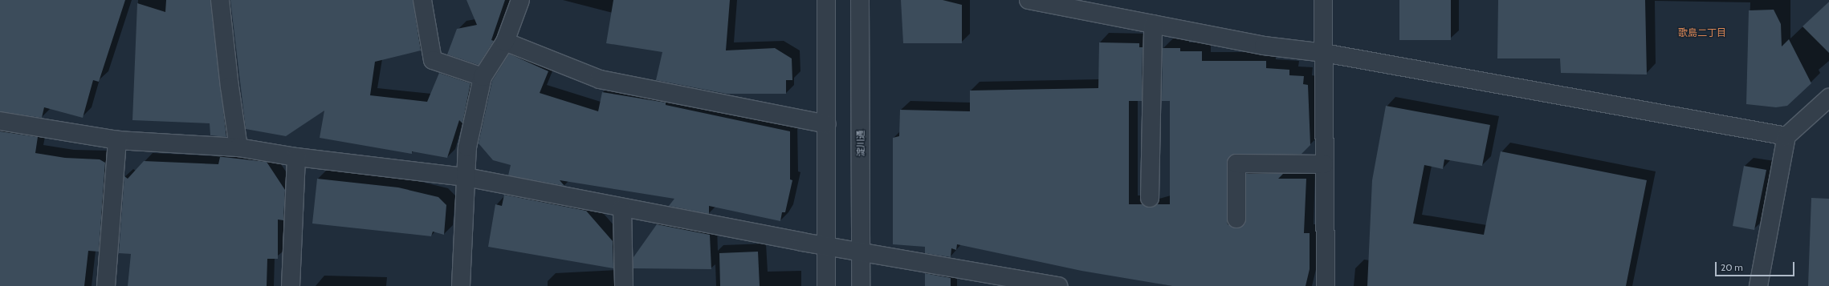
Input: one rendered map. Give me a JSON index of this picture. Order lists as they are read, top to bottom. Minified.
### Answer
{"streets":{"street":["淀川通"]},"districts":["歌島二丁目"],"scale_bar":"20 m"}
